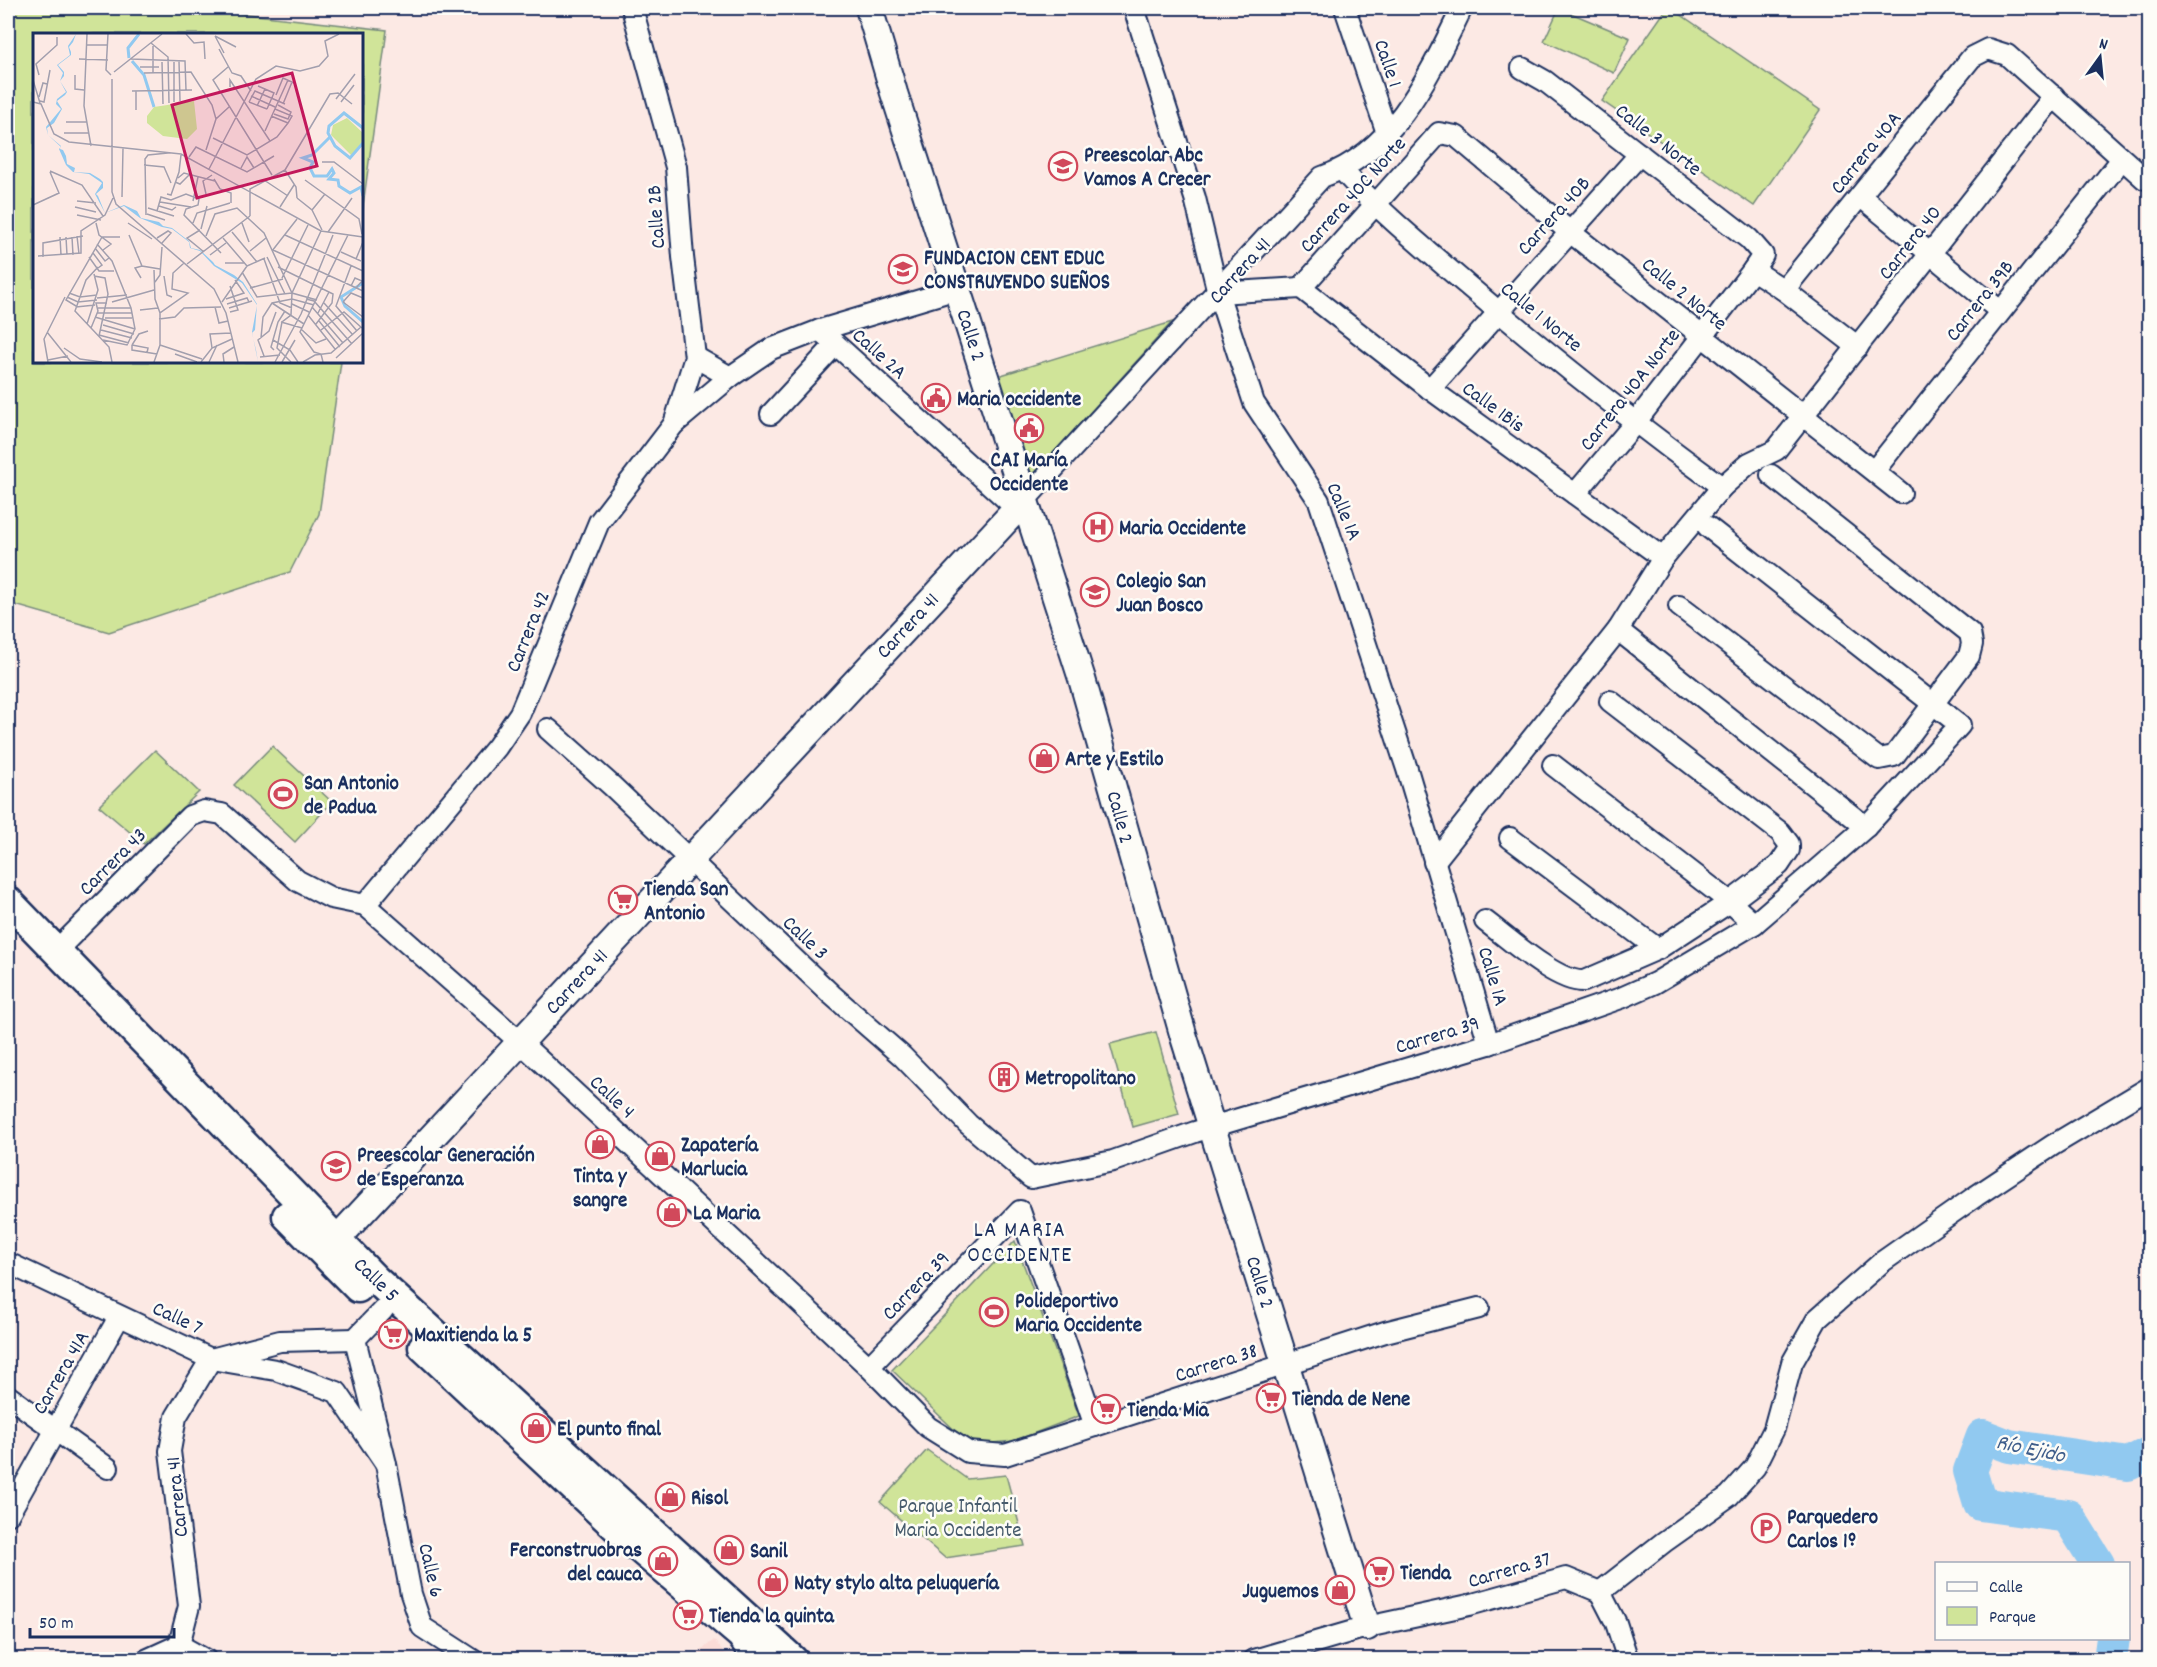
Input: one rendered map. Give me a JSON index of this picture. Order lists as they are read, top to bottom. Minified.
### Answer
{"streets":{"main road":["Calle 5"],"street":["Calle 1","Calle 3 Norte","Carrera 40A","Carrera 40C Norte","Carrera 40B","Calle 2B","Carrera 40","Carrera 41","Calle 2 Norte","Carrera 39B","Calle 1 Norte","Calle 2","Calle 2A","Carrera 40A Norte","Calle 1Bis","Calle 1A","Carrera 42","Carrera 43","Calle 3","Carrera 39","Calle 4","Calle 7","Carrera 38","Carrera 41A","Carrera 37","Calle 6"]},"crossings":[["Calle 1","Carrera 41"],["Calle 3 Norte","Carrera 40A"],["Calle 3 Norte","Carrera 40B"],["Calle 3 Norte","Carrera 40"],["Calle 3 Norte","Carrera 40A Norte"],["Carrera 40A","Carrera 40"],["Carrera 40C Norte","Calle 2 Norte"],["Carrera 40C Norte","Calle 1 Norte"],["Carrera 40C Norte","Calle 1Bis"],["Carrera 40B","Calle 2 Norte"],["Carrera 40B","Calle 1 Norte"],["Carrera 40B","Calle 1Bis"],["Calle 2B","Carrera 42"],["Carrera 40","Calle 2 Norte"],["Carrera 40","Calle 1 Norte"],["Carrera 41","Calle 1 Norte"],["Carrera 41","Calle 2"],["Carrera 41","Calle 2A"],["Carrera 41","Calle 1A"],["Carrera 41","Calle 3"],["Carrera 41","Calle 4"],["Carrera 41","Calle 5"],["Carrera 41","Calle 7"],["Calle 2 Norte","Carrera 39B"],["Calle 2 Norte","Carrera 40A Norte"],["Calle 1 Norte","Carrera 40A Norte"],["Calle 2","Calle 2A"],["Calle 2","Carrera 42"],["Calle 2","Carrera 39"],["Calle 2","Carrera 38"],["Calle 2","Carrera 37"],["Calle 2A","Carrera 42"],["Carrera 40A Norte","Calle 1Bis"],["Calle 1A","Carrera 39"],["Carrera 42","Carrera 43"],["Carrera 42","Calle 4"],["Carrera 43","Calle 4"],["Carrera 43","Calle 5"],["Calle 3","Carrera 39"],["Carrera 39","Calle 4"],["Carrera 39","Carrera 38"],["Calle 4","Carrera 38"],["Calle 7","Carrera 41A"],["Calle 7","Calle 6"]],"districts":["LA MARIA OCCIDENTE"],"water":["Río Ejido"],"parks":["Parque Infantil Maria Occidente"],"places":{"school or university":["Preescolar Abc Vamos A Crecer","FUNDACION CENT EDUC CONSTRUYENDO SUEÑOS","Colegio San Juan Bosco","Preescolar Generación de Esperanza"],"public building":["Maria occidente","CAI María Occidente"],"hospital":["Maria Occidente"],"shop":["Arte y Estilo","Tinta y sangre","Zapatería Marlucia","La Maria","El punto final","Risol","Sanil","Ferconstruobras del cauca","Naty stylo alta peluquería","Juguemos"],"sports":["San Antonio de Padua","Polideportivo Maria Occidente"],"supermarket":["Tienda San Antonio","Maxitienda la 5","Tienda de Nene","Tienda Mia","Tienda","Tienda la quinta"],"building":["Metropolitano"],"parking":["Parquedero Carlos 1º"]},"legend":["Calle","Parque"],"scale_bar":"50 m","north":"top"}
